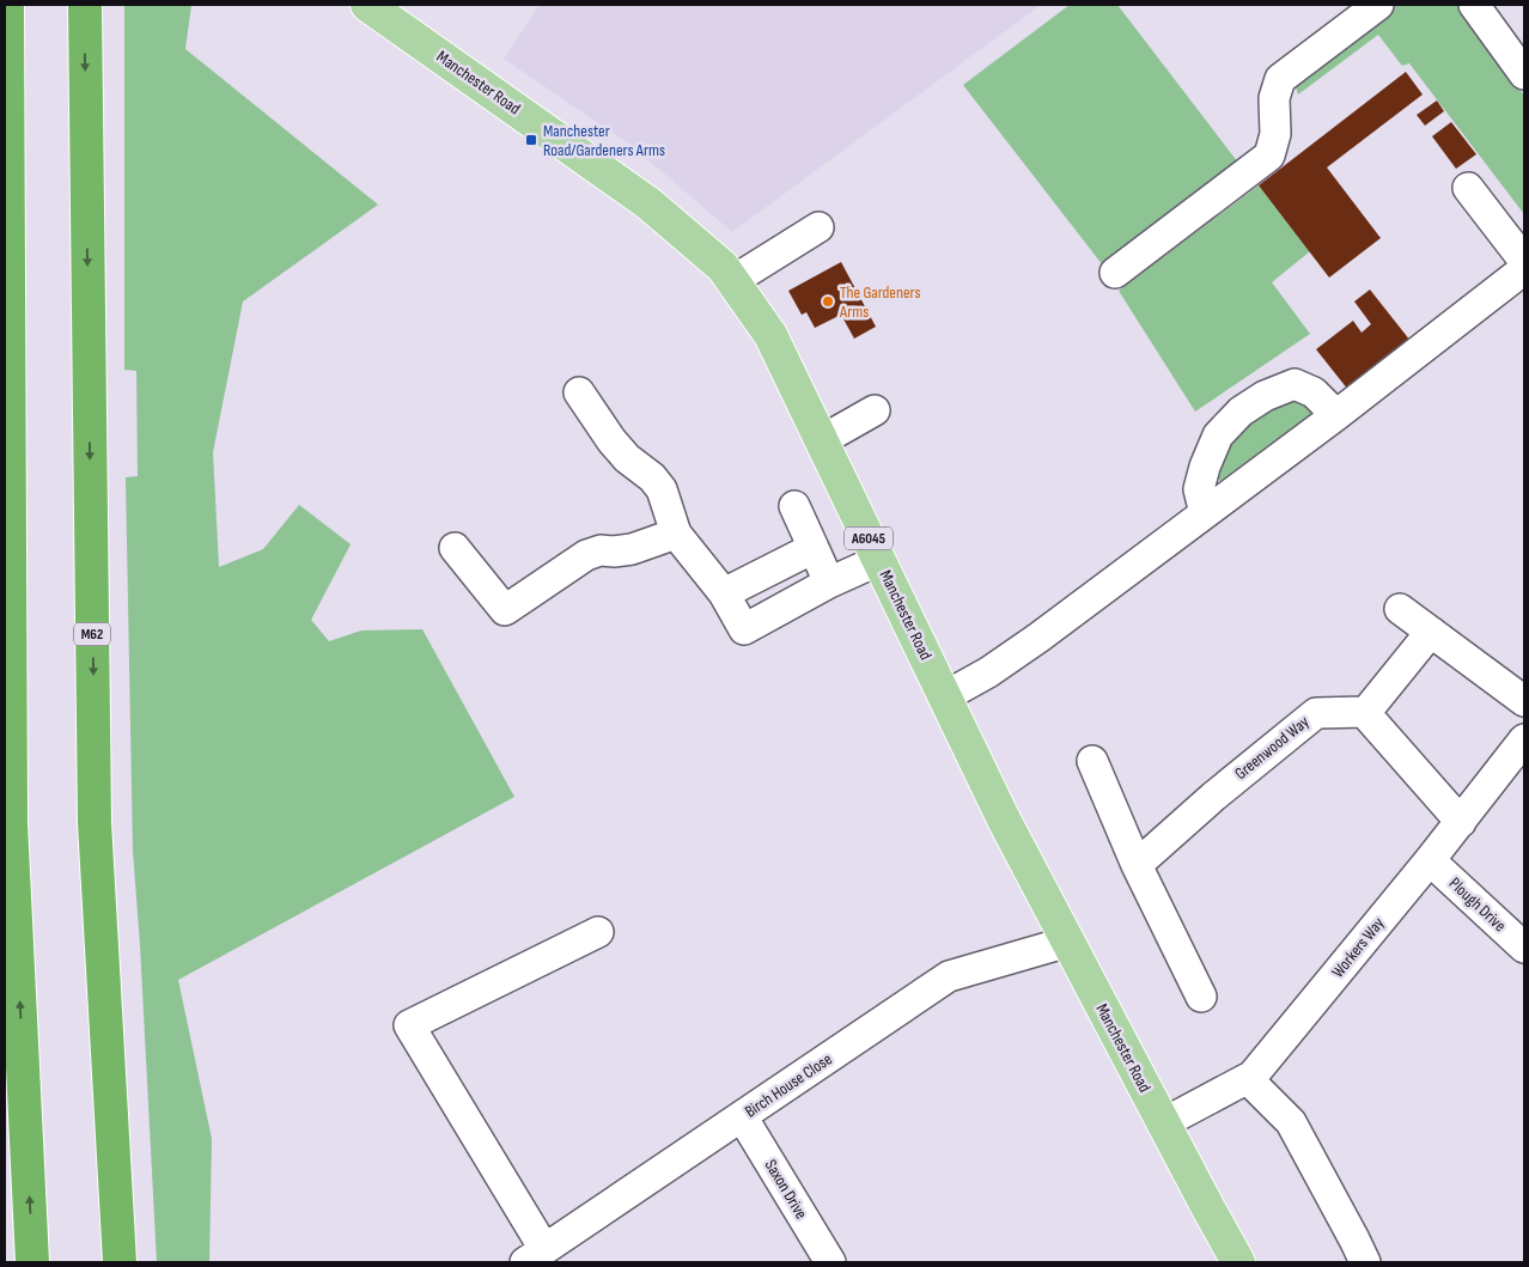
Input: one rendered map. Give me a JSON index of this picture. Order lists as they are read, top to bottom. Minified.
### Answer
{"streets":{"highway":["M62"],"main road":["Manchester Road","A6045"],"street":["Greenwood Way","Plough Drive","Workers Way","Birch House Close","Saxon Drive"]},"crossings":[["Manchester Road","Workers Way"],["Manchester Road","Birch House Close"],["Plough Drive","Workers Way"],["Birch House Close","Saxon Drive"]],"places":{"transit":["Manchester Road/Gardeners Arms"],"other":["The Gardeners Arms"]}}
